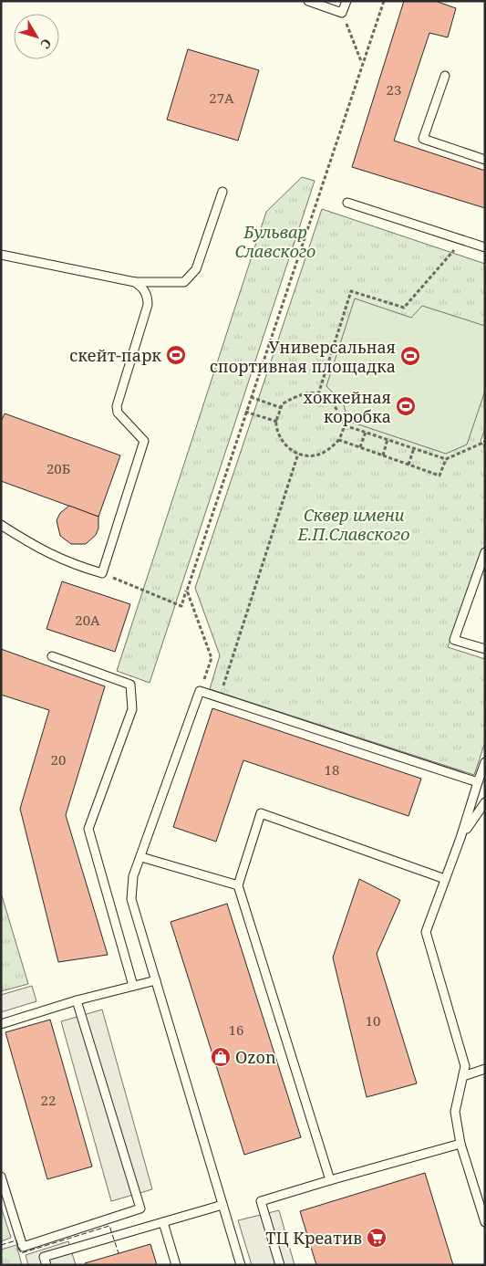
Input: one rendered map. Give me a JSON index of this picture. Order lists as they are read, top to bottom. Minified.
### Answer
{"parks":["Бульвар Славского","Сквер имени Е.П.Славского"],"places":{"sports":["скейт-парк","Универсальная спортивная площадка","хоккейная коробка"],"shop":["Ozon"],"supermarket":["ТЦ Креатив"]},"house_numbers":["23","27А","20Б","20А","20","18","10","16","22"],"north":"bottom right"}
